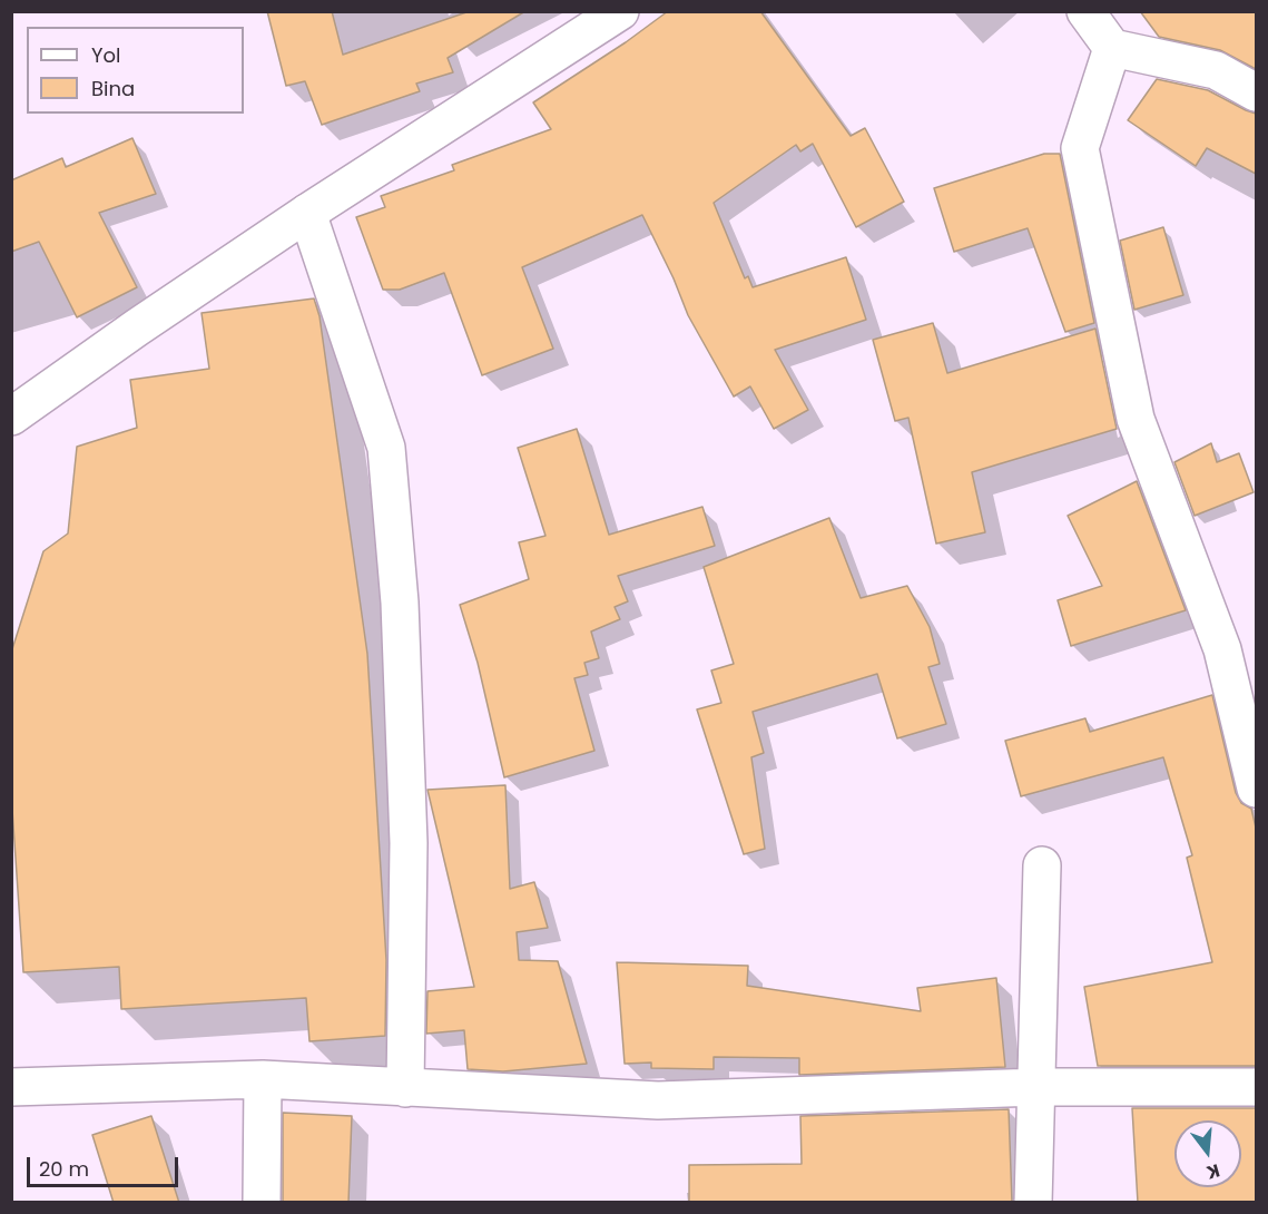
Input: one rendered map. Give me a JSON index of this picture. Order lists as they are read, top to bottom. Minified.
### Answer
{"legend":["Yol","Bina"],"scale_bar":"20 m","north":"bottom"}
